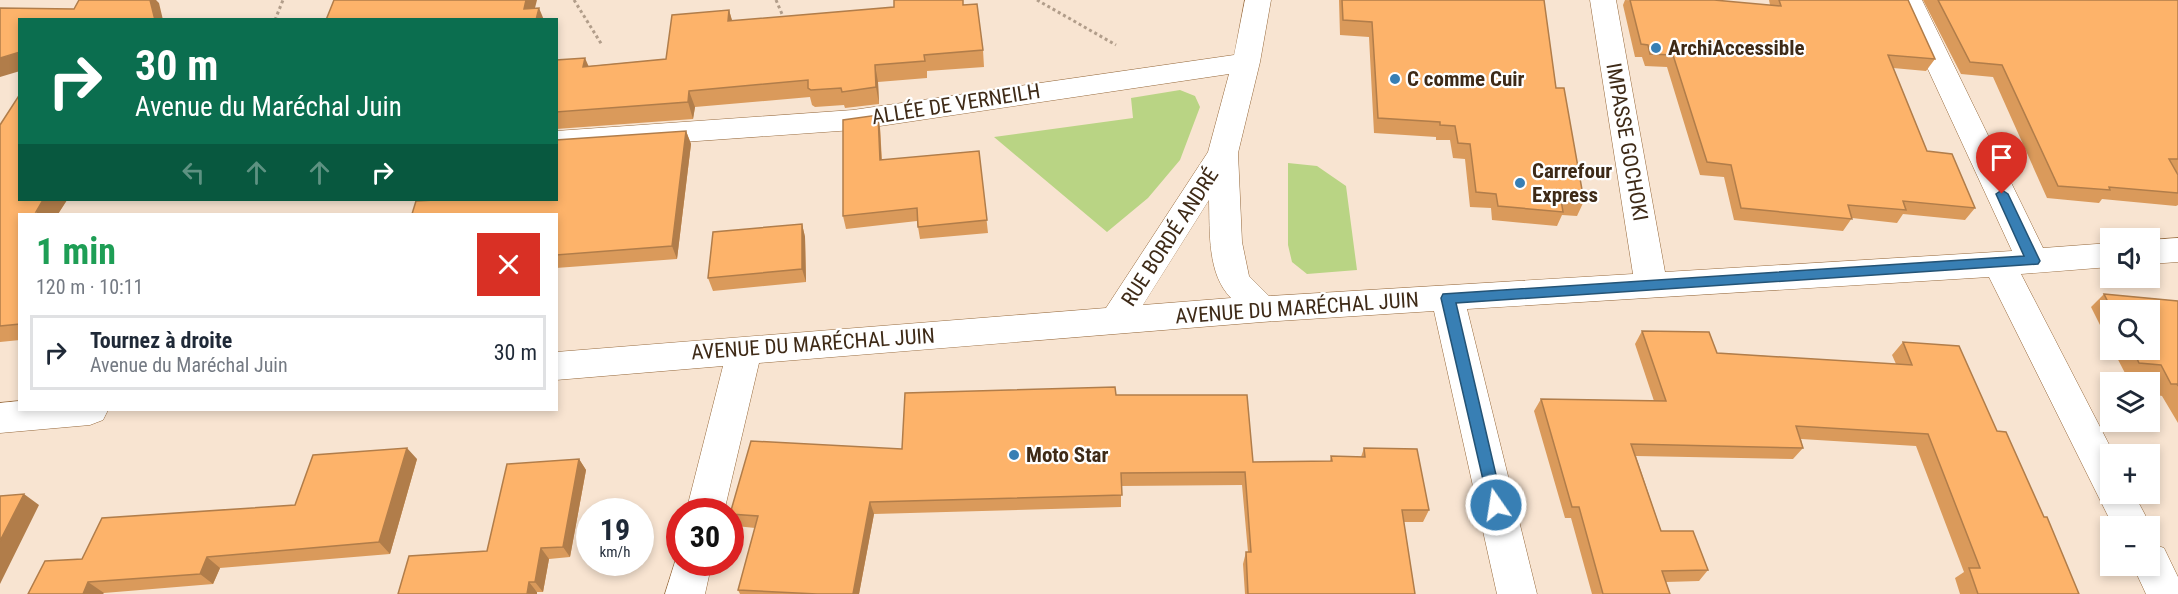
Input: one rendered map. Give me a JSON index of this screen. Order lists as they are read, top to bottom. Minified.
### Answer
{"streets":{"street":["ALLÉE DE VERNEILH","IMPASSE GOCHOKI","RUE BORDÉ ANDRÉ","AVENUE DU MARÉCHAL JUIN"]},"crossings":[["ALLÉE DE VERNEILH","RUE BORDÉ ANDRÉ"],["IMPASSE GOCHOKI","AVENUE DU MARÉCHAL JUIN"],["RUE BORDÉ ANDRÉ","AVENUE DU MARÉCHAL JUIN"]],"places":["ArchiAccessible","C comme Cuir","Carrefour Express","Moto Star"],"page":{"turn":["30 m","Avenue du Maréchal Juin"],"heading":["1 min","120 m · 10:11"],"map_buttons":["+","−"],"list":[{"name":"Tournez à droite","note":"Avenue du Maréchal Juin","value":"30 m"}],"speed":"19 km/h","limit":"30"}}
